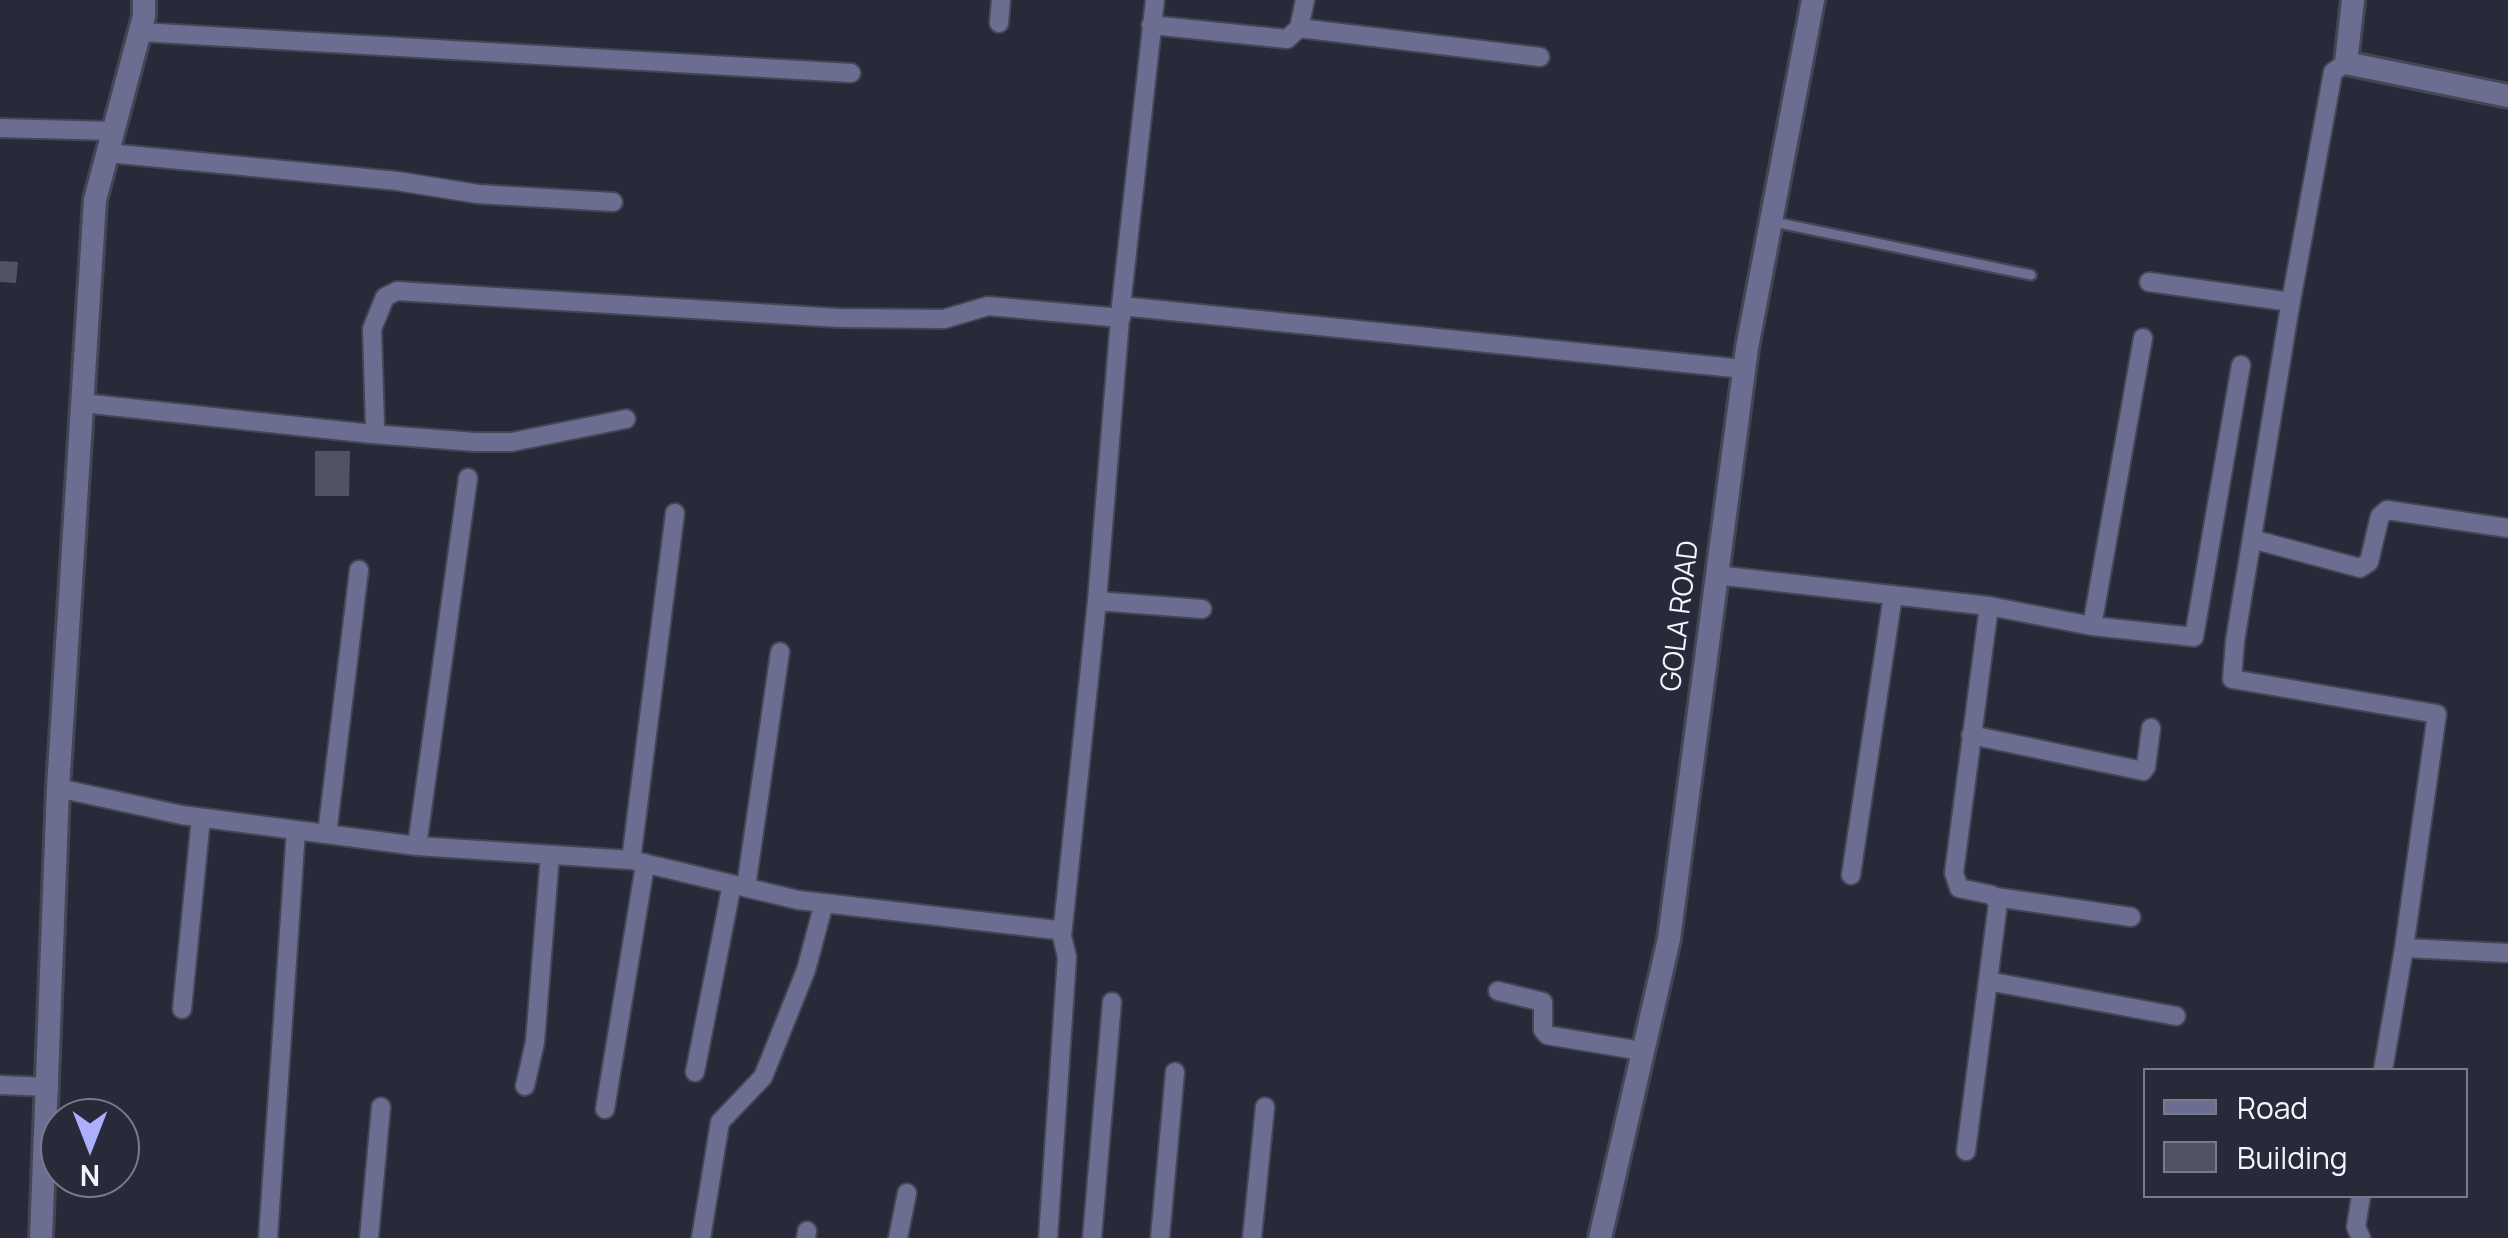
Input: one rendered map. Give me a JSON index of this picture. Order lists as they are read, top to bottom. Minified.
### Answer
{"streets":{"street":["GOLA ROAD"]},"legend":["Road","Building"],"north":"bottom"}
